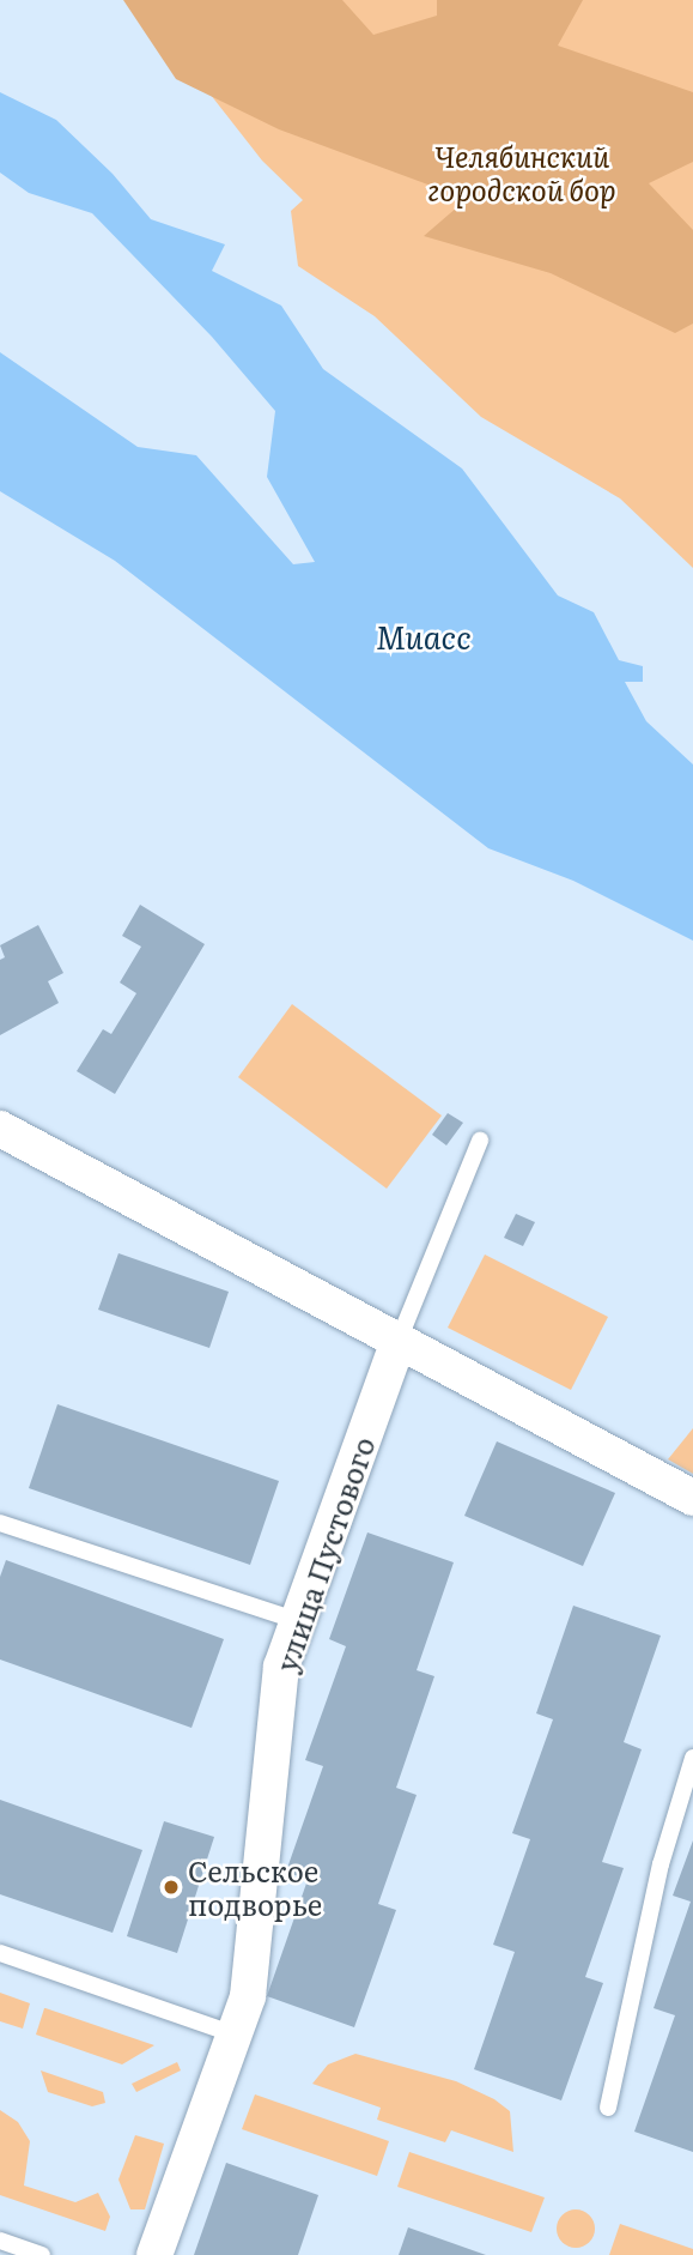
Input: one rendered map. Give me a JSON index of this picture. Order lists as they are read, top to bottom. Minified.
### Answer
{"streets":{"street":["улица Пустового"]},"water":["Миасс"],"parks":["Челябинский городской бор"],"places":["Сельское подворье"]}
